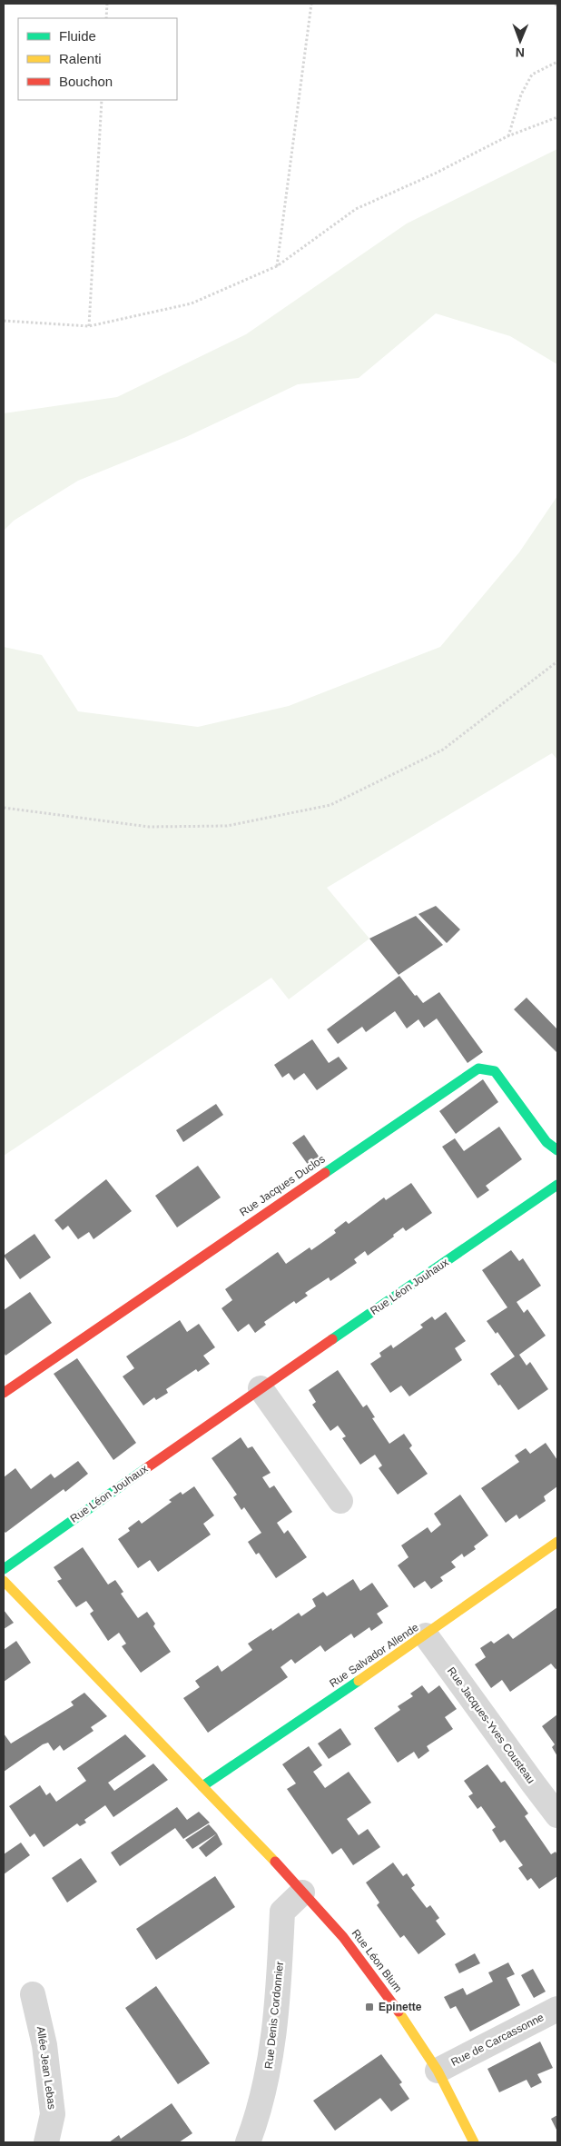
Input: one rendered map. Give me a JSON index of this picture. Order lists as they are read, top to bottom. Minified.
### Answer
{"streets":{"street":["Rue Jacques Duclos","Rue Léon Jouhaux","Rue Salvador Allende","Rue Jacques-Yves Cousteau","Rue Léon Blum","Rue Denis Cordonnier","Rue de Carcassonne","Allée Jean Lebas"]},"crossings":[["Rue Salvador Allende","Rue Jacques-Yves Cousteau"],["Rue Salvador Allende","Rue Léon Blum"],["Rue Léon Blum","Rue Denis Cordonnier"],["Rue Léon Blum","Rue de Carcassonne"]],"places":{"transit":["Epinette"]},"legend":["Fluide","Ralenti","Bouchon"],"north":"bottom"}
